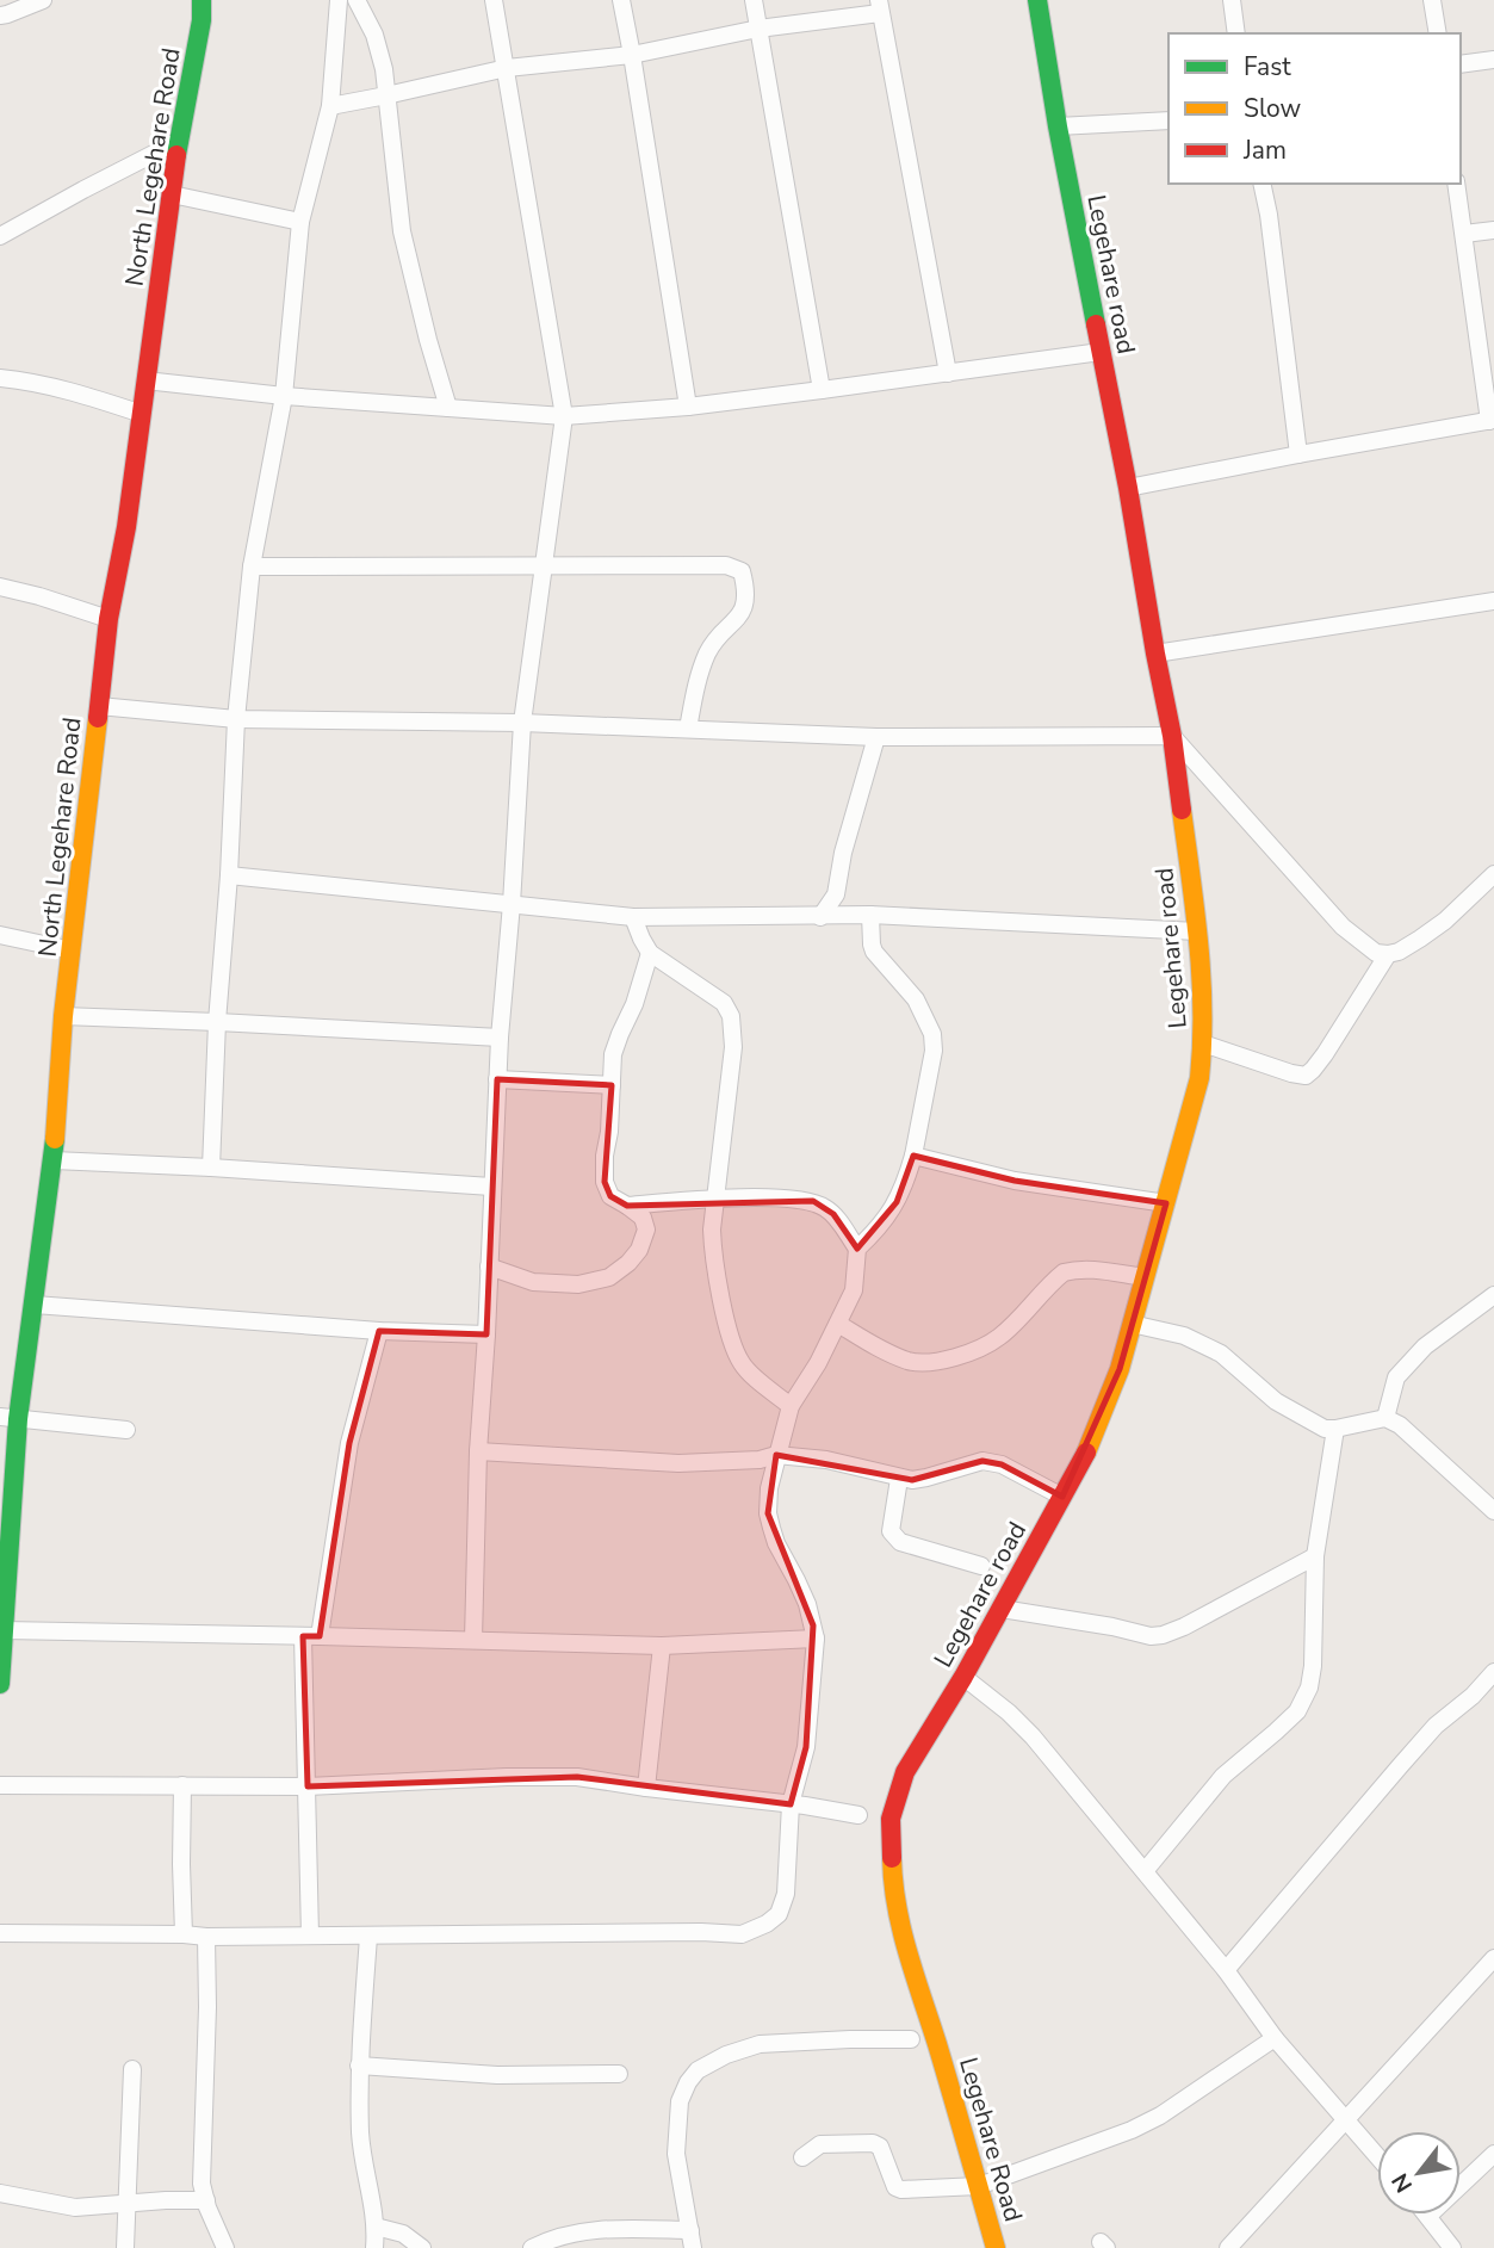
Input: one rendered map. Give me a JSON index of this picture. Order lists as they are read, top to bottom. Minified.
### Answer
{"streets":{"main road":["North Legehare Road","Legehare road","Legehare Road"]},"crossings":[["Legehare road","Legehare Road"]],"legend":["Fast","Slow","Jam"],"north":"bottom left"}
